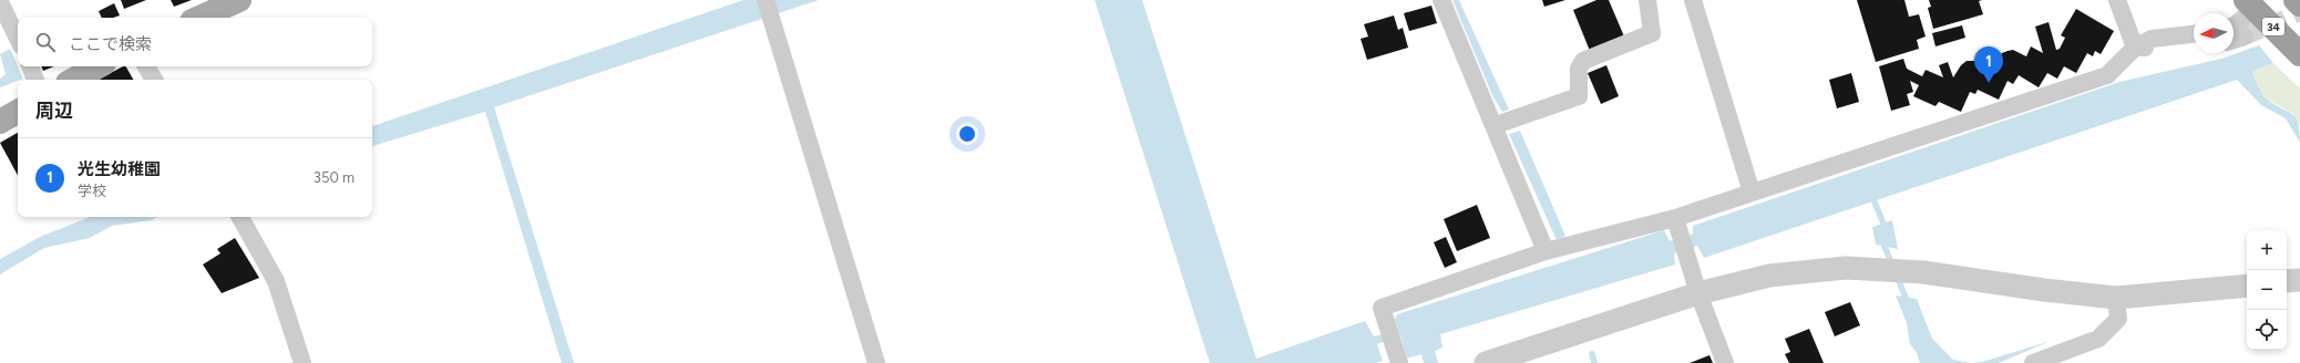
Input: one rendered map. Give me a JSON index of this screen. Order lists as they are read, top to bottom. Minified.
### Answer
{"streets":{"highway":["34"]},"north":"left","page":{"search":"ここで検索","pins":"1","heading":"周辺","list":[{"mark":"1","name":"光生幼稚園","note":"学校","value":"350 m"}],"map_buttons":["+","−"]}}
